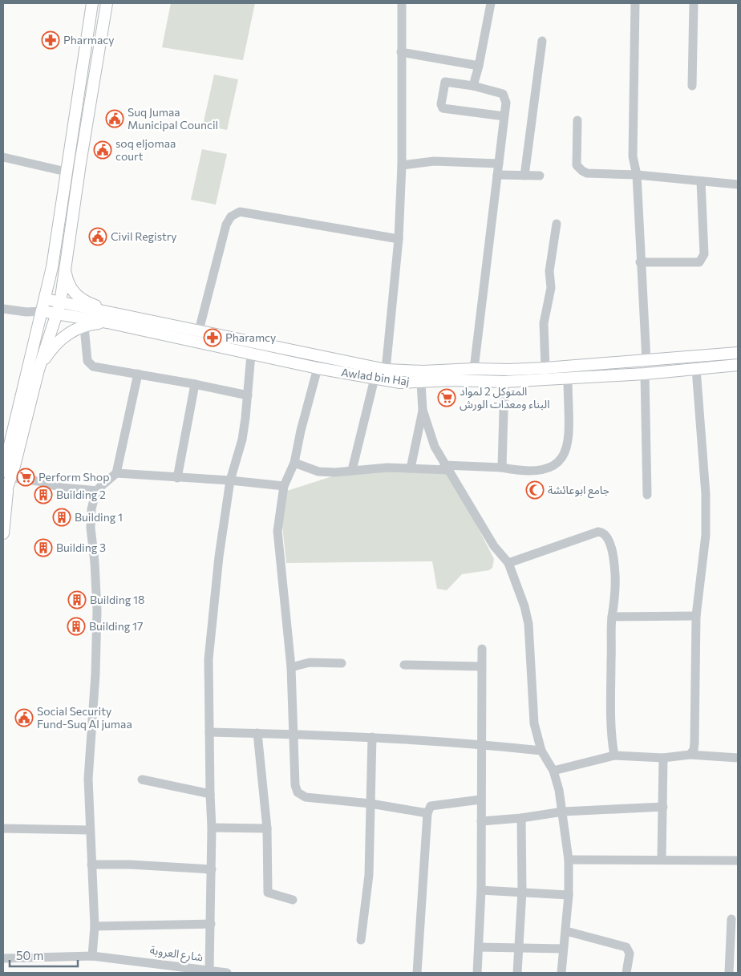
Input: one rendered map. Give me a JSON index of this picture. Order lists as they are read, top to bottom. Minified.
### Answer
{"streets":{"main road":["Awlad bin Haj"],"street":["شارع العروبة"]},"places":{"pharmacy":["Pharmacy","Pharamcy"],"public building":["Suq Jumaa Municipal Council","soq eljomaa court","Civil Registry","Social Security Fund-Suq Al jumaa"],"supermarket":["المتوكل 2 لمواد البناء ومعدات الورش","Perform Shop"],"mosque":["جامع ابوعائشة"],"building":["Building 2","Building 1","Building 3","Building 18","Building 17"]},"scale_bar":"50 m"}
